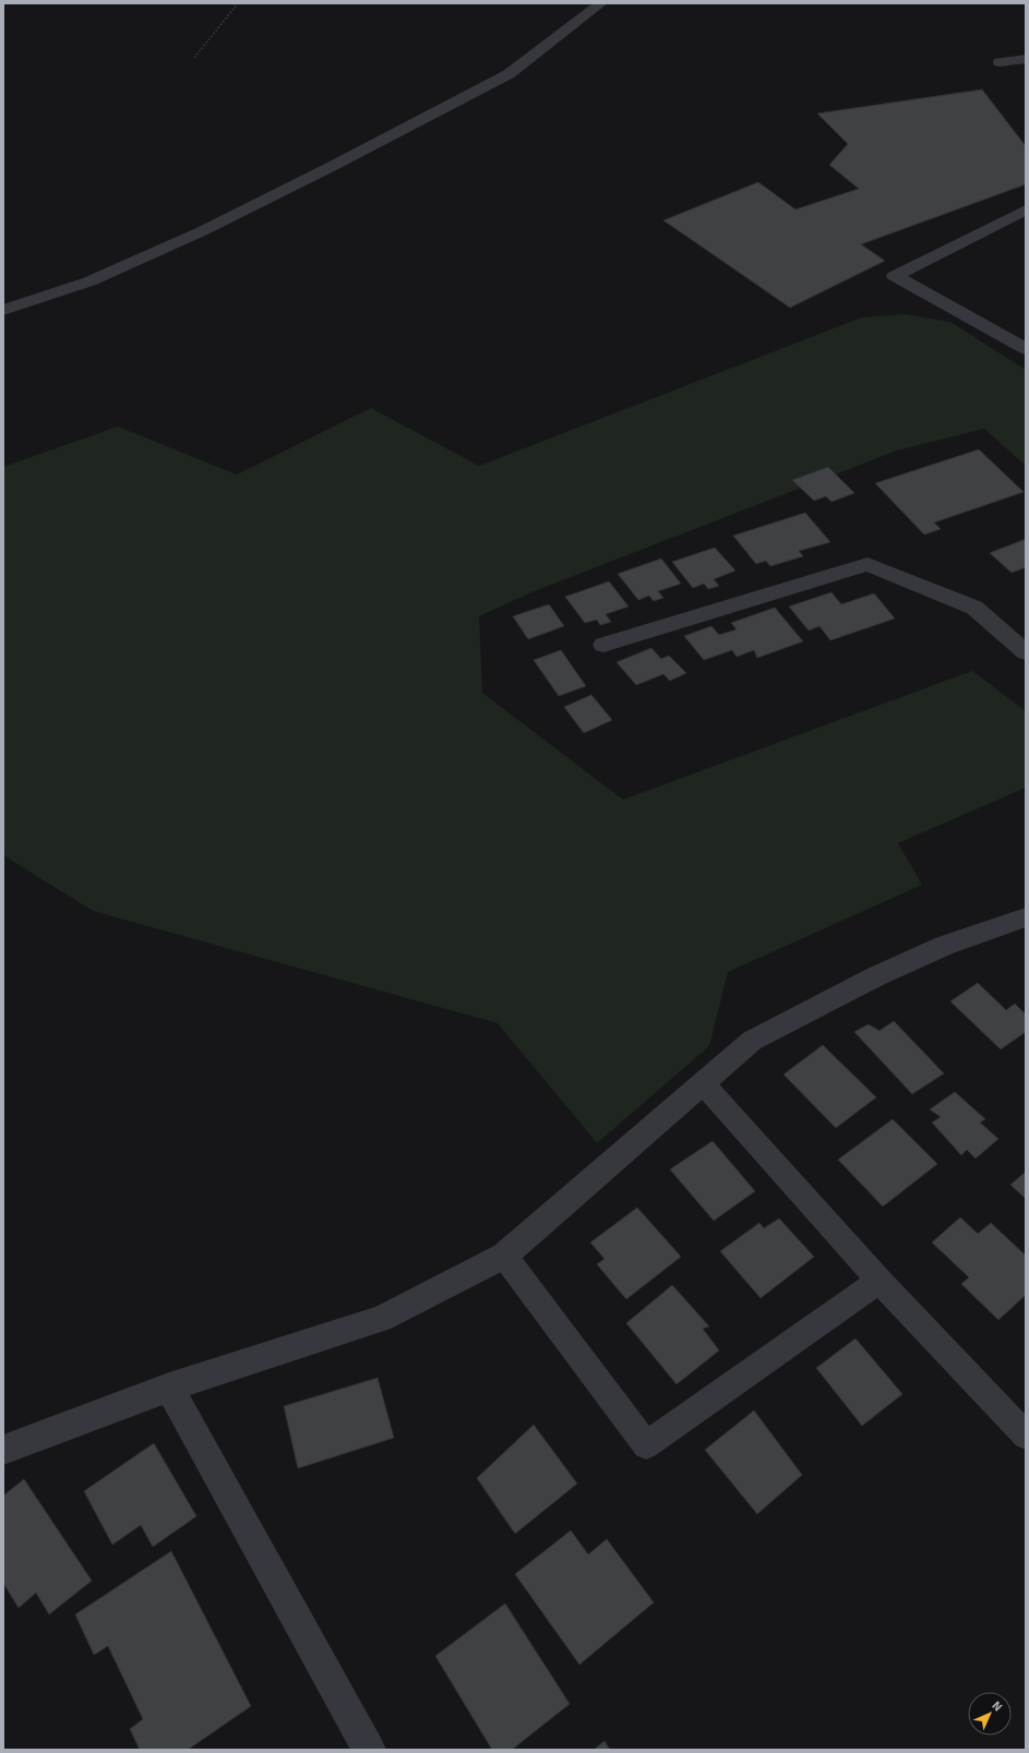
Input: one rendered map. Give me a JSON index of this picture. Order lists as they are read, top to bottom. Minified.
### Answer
{"north":"top right"}
